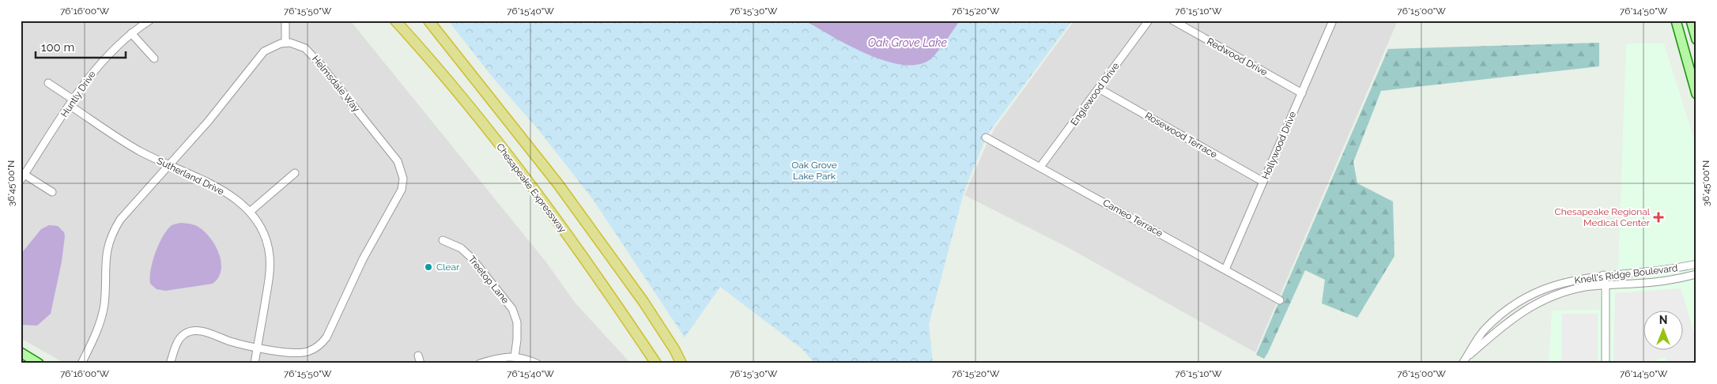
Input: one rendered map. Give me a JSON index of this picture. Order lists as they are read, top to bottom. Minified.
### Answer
{"streets":{"highway":["Chesapeake Expressway"],"street":["Redwood Drive","Helmsdale Way","Huntly Drive","Englewood Drive","Rosewood Terrace","Hollywood Drive","Sutherland Drive","Cameo Terrace","Knell's Ridge Boulevard","Treetop Lane"]},"crossings":[["Redwood Drive","Hollywood Drive"],["Helmsdale Way","Sutherland Drive"],["Huntly Drive","Sutherland Drive"],["Englewood Drive","Rosewood Terrace"],["Englewood Drive","Cameo Terrace"],["Rosewood Terrace","Hollywood Drive"],["Hollywood Drive","Cameo Terrace"]],"water":["Oak Grove Lake"],"parks":["Oak Grove Lake Park"],"places":{"health":["Chesapeake Regional Medical Center"],"other":["Clear"]},"scale_bar":"100 m","north":"top","coordinates":["76°16'00\"W","76°15'50\"W","76°15'40\"W","76°15'30\"W","76°15'20\"W","76°15'10\"W","76°15'00\"W","76°14'50\"W","36°45'00\"N"]}
